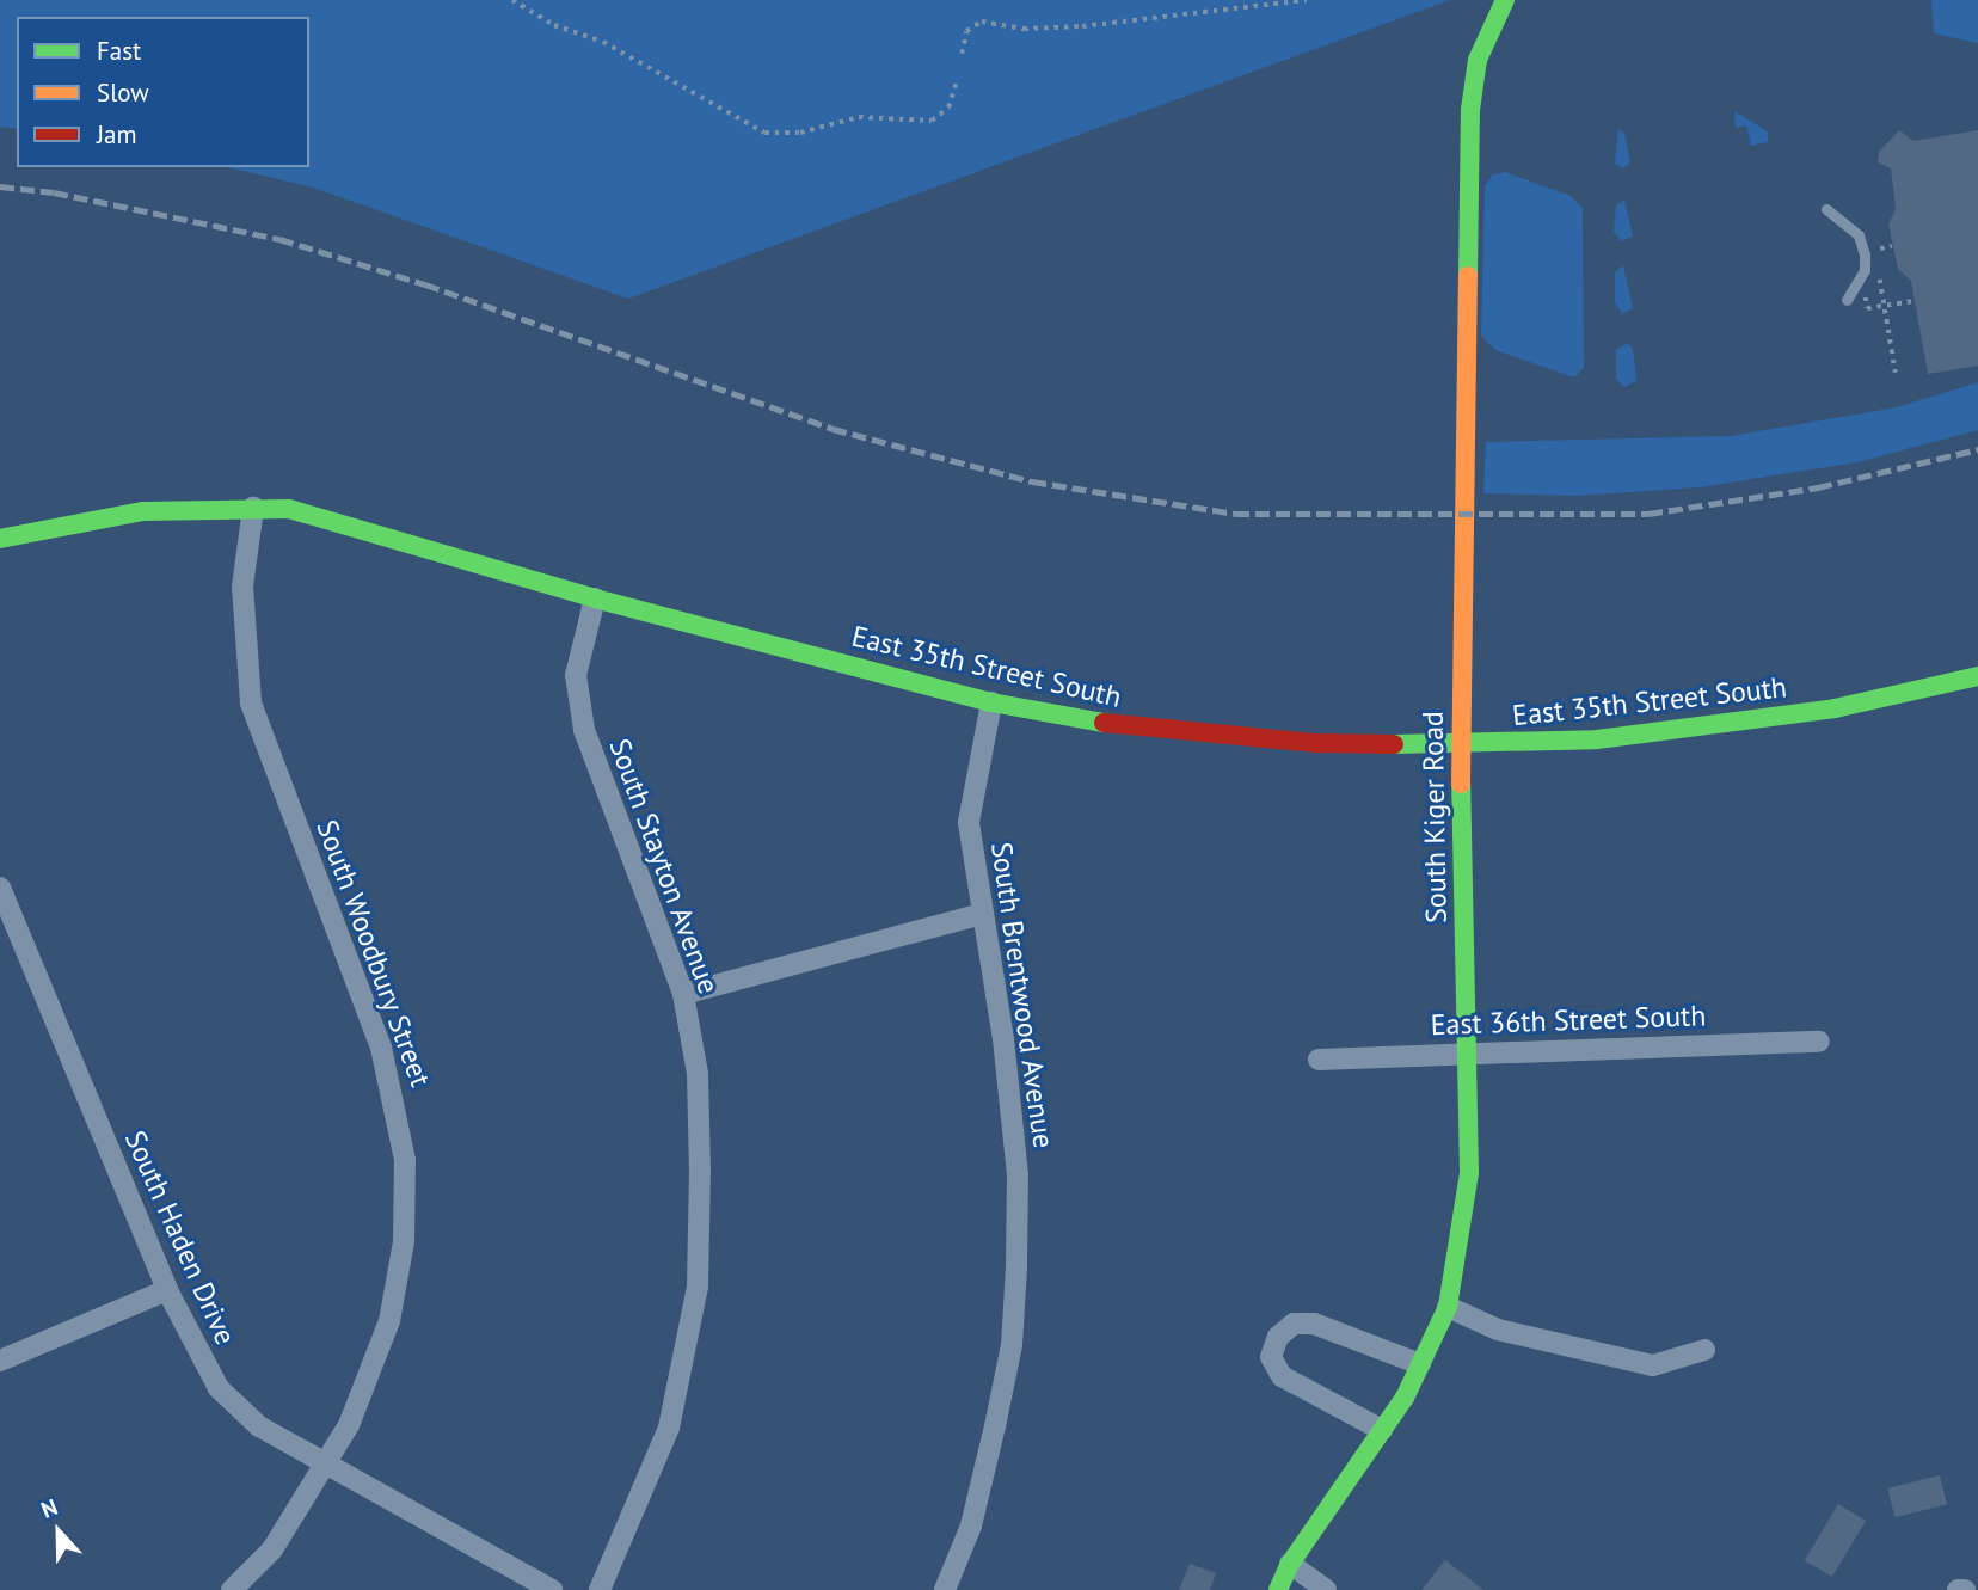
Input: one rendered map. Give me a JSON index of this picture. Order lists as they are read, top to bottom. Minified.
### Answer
{"streets":{"main road":["East 35th Street South","South Kiger Road"],"street":["South Stayton Avenue","South Woodbury Street","South Brentwood Avenue","East 36th Street South","South Haden Drive"]},"crossings":[["East 35th Street South","South Kiger Road"],["East 35th Street South","South Stayton Avenue"],["East 35th Street South","South Woodbury Street"],["East 35th Street South","South Brentwood Avenue"],["South Kiger Road","East 36th Street South"],["South Woodbury Street","South Haden Drive"]],"legend":["Fast","Slow","Jam"],"north":"top"}
